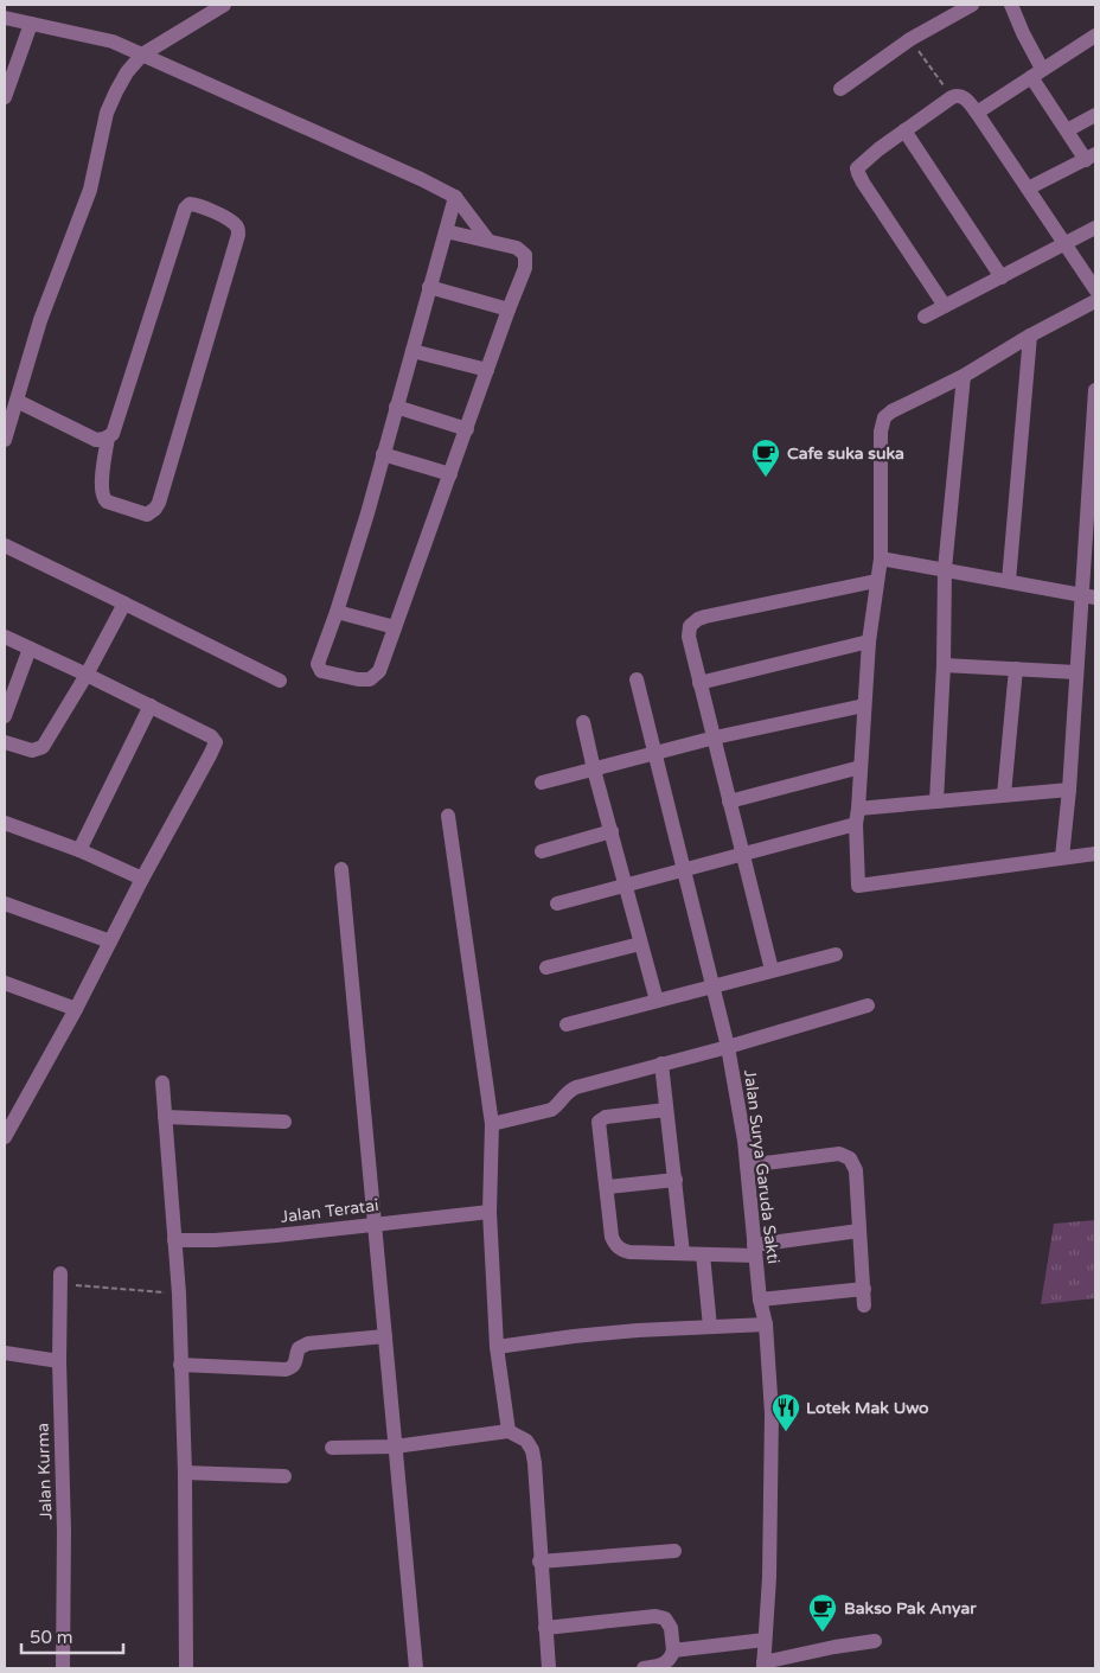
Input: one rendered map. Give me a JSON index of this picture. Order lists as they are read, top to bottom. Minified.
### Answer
{"streets":{"street":["Jalan Surya Garuda Sakti","Jalan Teratai","Jalan Kurma"]},"places":{"cafe":["Cafe suka suka","Bakso Pak Anyar"],"restaurant":["Lotek Mak Uwo"]},"scale_bar":"50 m"}
